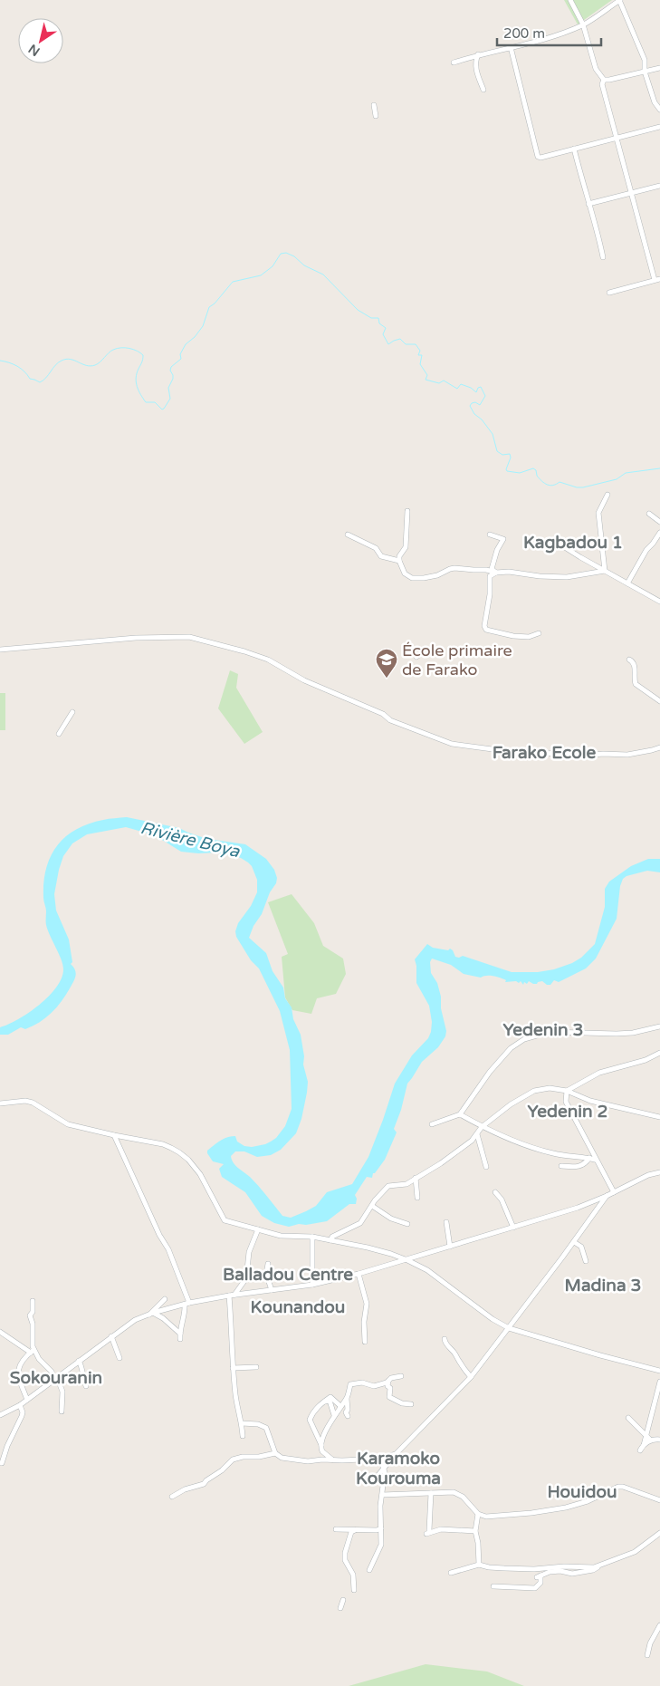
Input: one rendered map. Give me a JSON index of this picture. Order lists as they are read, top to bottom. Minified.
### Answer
{"districts":["Kagbadou 1","Farako Ecole","Yedenin 3","Yedenin 2","Balladou Centre","Madina 3","Kounandou","Sokouranin","Karamoko Kourouma","Houidou"],"water":["Rivière Boya"],"places":{"school or university":["École primaire de Farako"]},"scale_bar":"200 m","north":"bottom left"}
